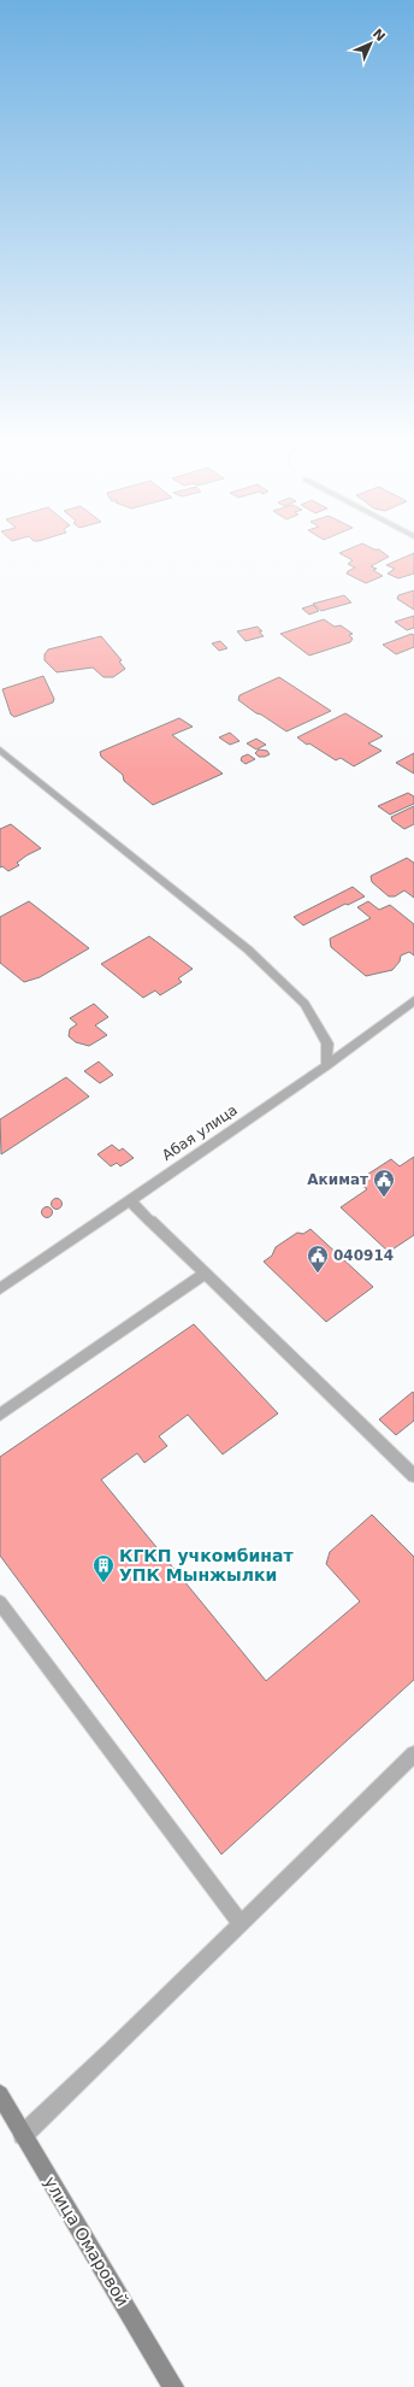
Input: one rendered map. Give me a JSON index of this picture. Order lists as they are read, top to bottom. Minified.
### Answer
{"streets":{"street":["Абая улица","улица Омаровой"]},"places":{"public building":["Акимат","040914"],"building":["КГКП учкомбинат УПК Мынжылки"]},"north":"top right"}
